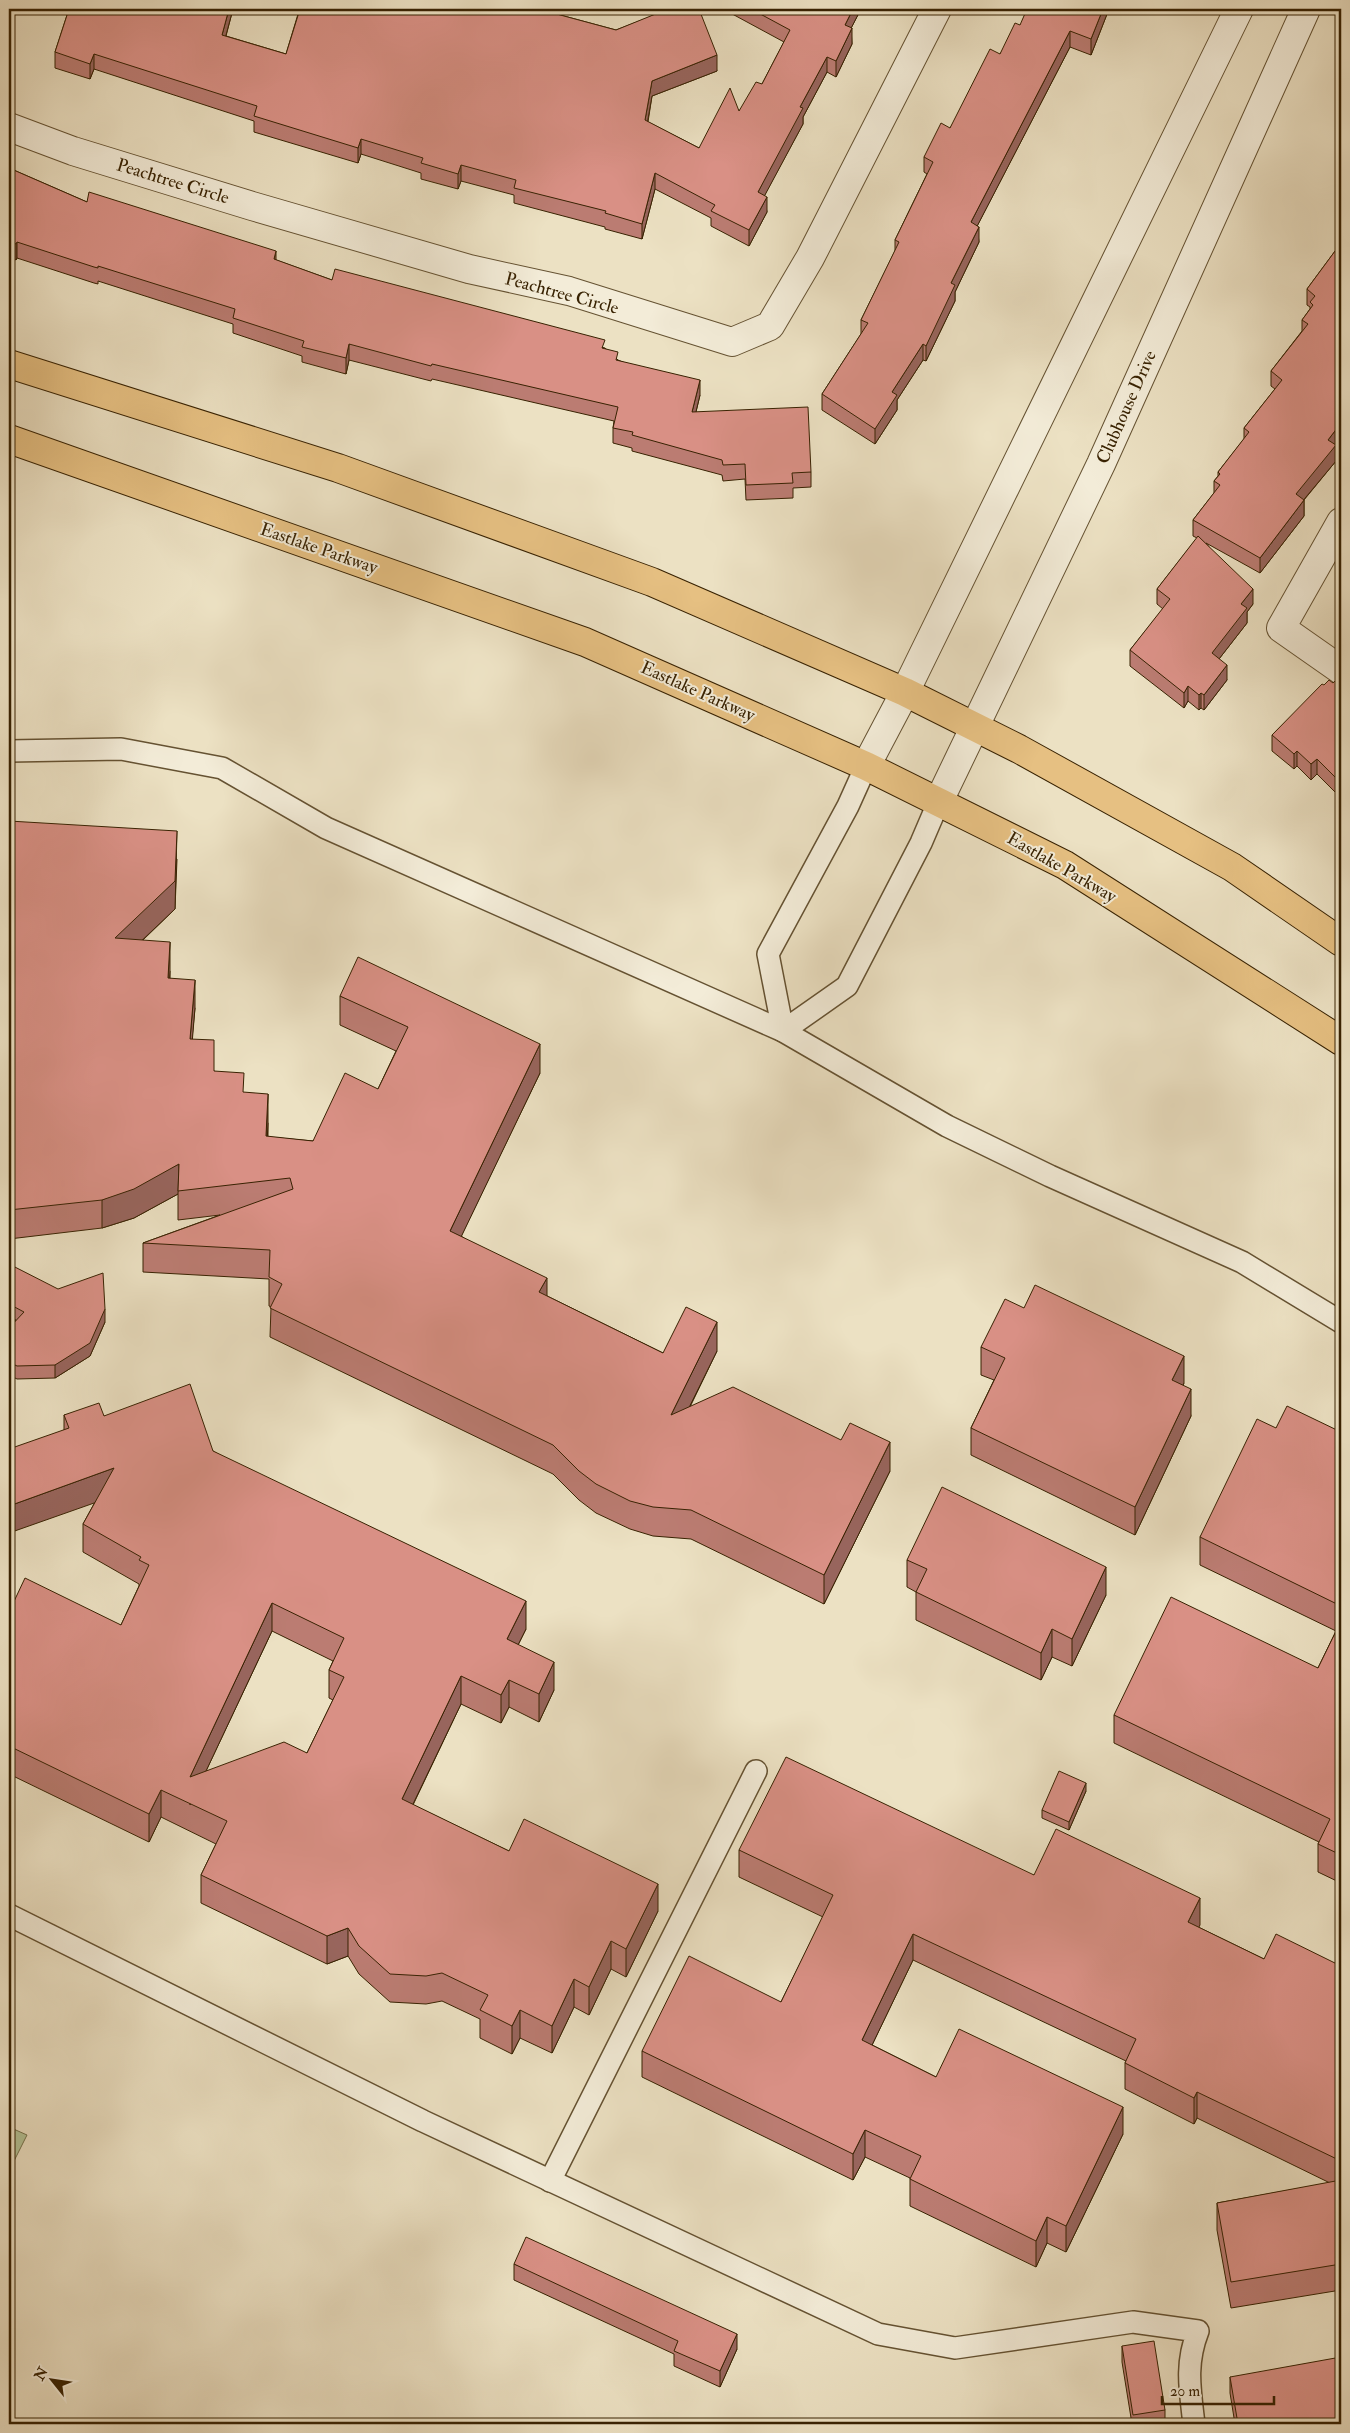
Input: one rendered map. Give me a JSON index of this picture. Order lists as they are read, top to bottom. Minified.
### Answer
{"streets":{"main road":["Eastlake Parkway"],"street":["Peachtree Circle","Clubhouse Drive"]},"crossings":[["Clubhouse Drive","Eastlake Parkway"]],"scale_bar":"20 m","north":"top left"}
